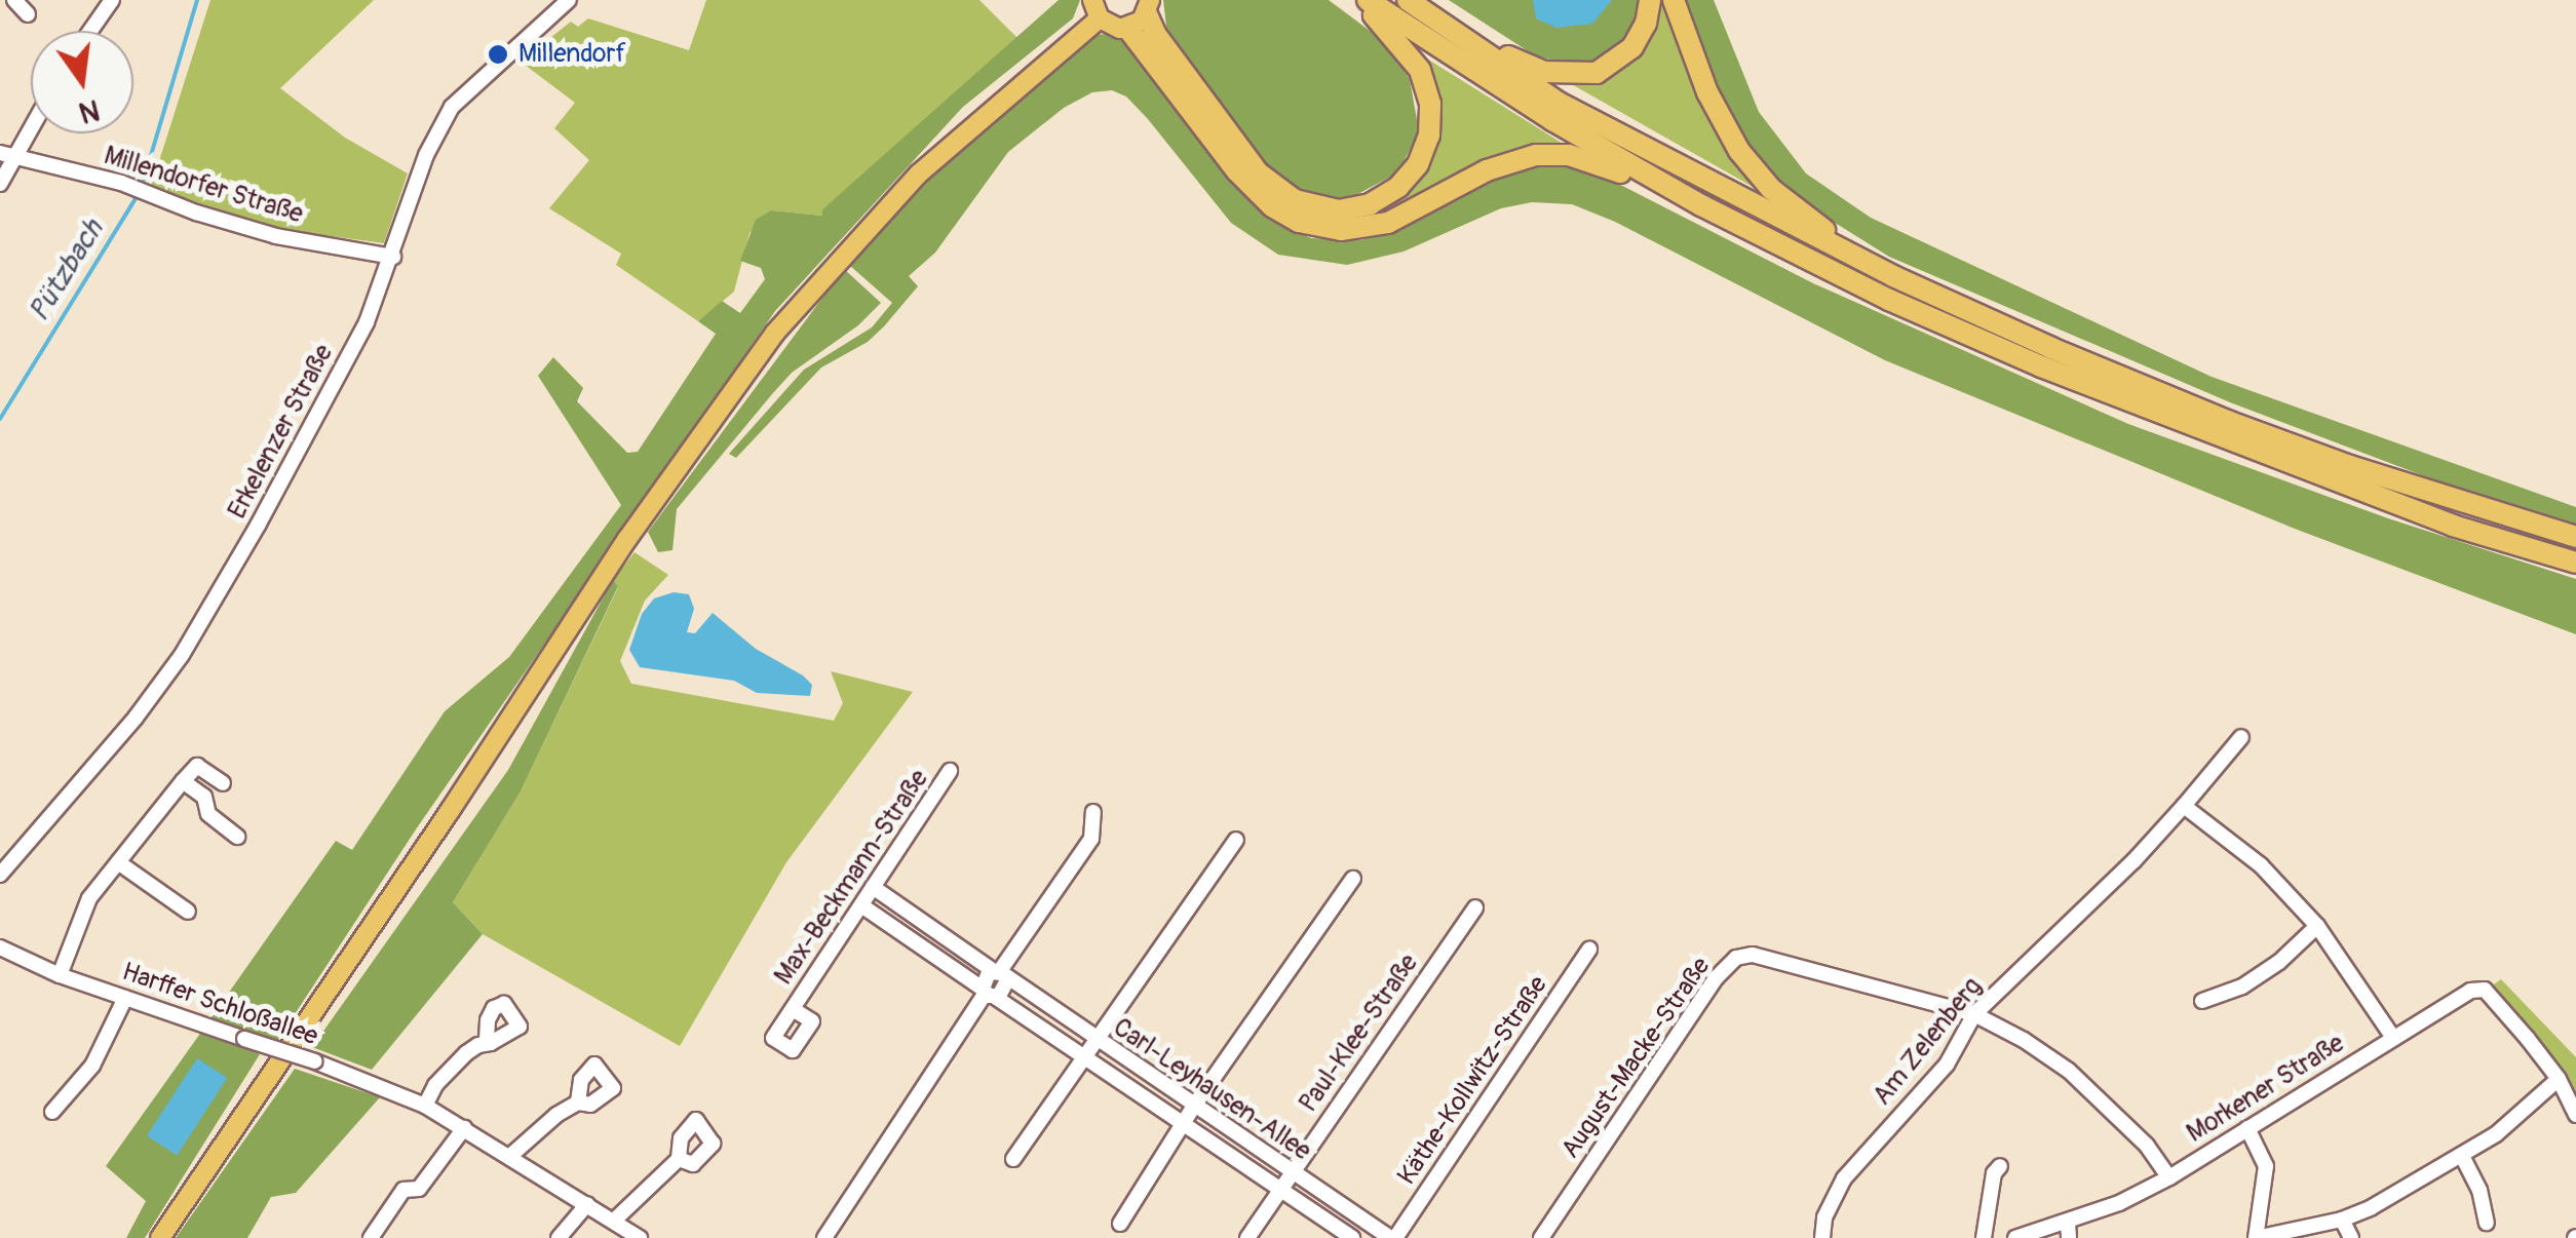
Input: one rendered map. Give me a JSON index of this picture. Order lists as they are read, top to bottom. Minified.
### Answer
{"streets":{"street":["Millendorfer Straße","Erkelenzer Straße","Max-Beckmann-Straße","Harffer Schloßallee","Paul-Klee-Straße","Am Zelenberg","August-Macke-Straße","Käthe-Kollwitz-Straße","Morkener Straße","Carl-Leyhausen-Allee"]},"crossings":[["Millendorfer Straße","Erkelenzer Straße"],["Max-Beckmann-Straße","Carl-Leyhausen-Allee"],["Paul-Klee-Straße","Carl-Leyhausen-Allee"],["Am Zelenberg","August-Macke-Straße"],["Käthe-Kollwitz-Straße","Carl-Leyhausen-Allee"]],"water":["Pützbach"],"places":["Millendorf"],"north":"bottom"}
